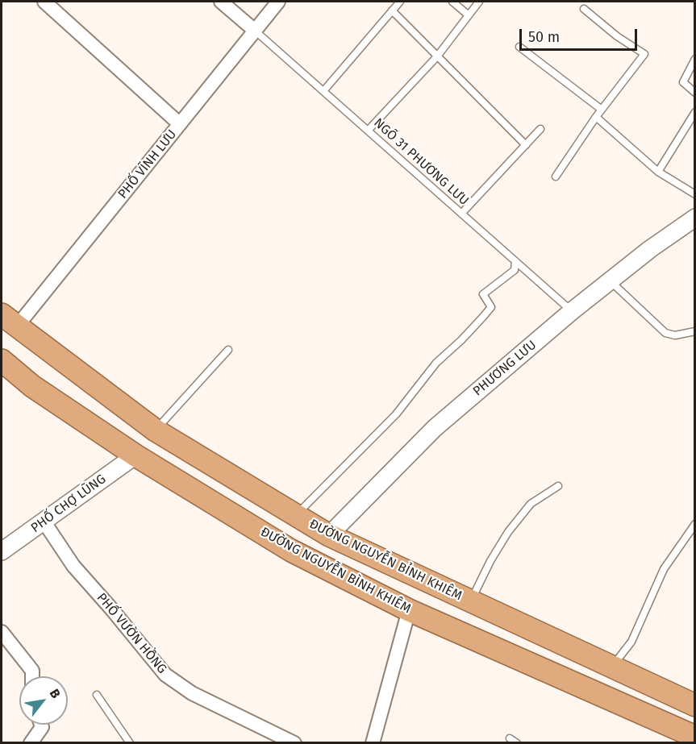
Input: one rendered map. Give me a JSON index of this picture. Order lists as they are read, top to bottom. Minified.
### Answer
{"streets":{"highway":["ĐƯỜNG NGUYỄN BỈNH KHIÊM","ĐƯỜNG NGUYỄN BÌNH KHIÊM"],"street":["PHỐ VĨNH LƯU","PHƯƠNG LƯU","PHỐ CHỢ LŨNG","PHỐ VƯỜN HỒNG"],"lane":["NGÕ 31 PHƯƠNG LƯU"]},"crossings":[["NGÕ 31 PHƯƠNG LƯU","PHỐ VĨNH LƯU"],["NGÕ 31 PHƯƠNG LƯU","PHƯƠNG LƯU"],["PHỐ VĨNH LƯU","ĐƯỜNG NGUYỄN BỈNH KHIÊM"],["PHƯƠNG LƯU","ĐƯỜNG NGUYỄN BỈNH KHIÊM"],["PHỐ CHỢ LŨNG","ĐƯỜNG NGUYỄN BÌNH KHIÊM"],["PHỐ CHỢ LŨNG","PHỐ VƯỜN HỒNG"]],"scale_bar":"50 m","north":"top right"}
